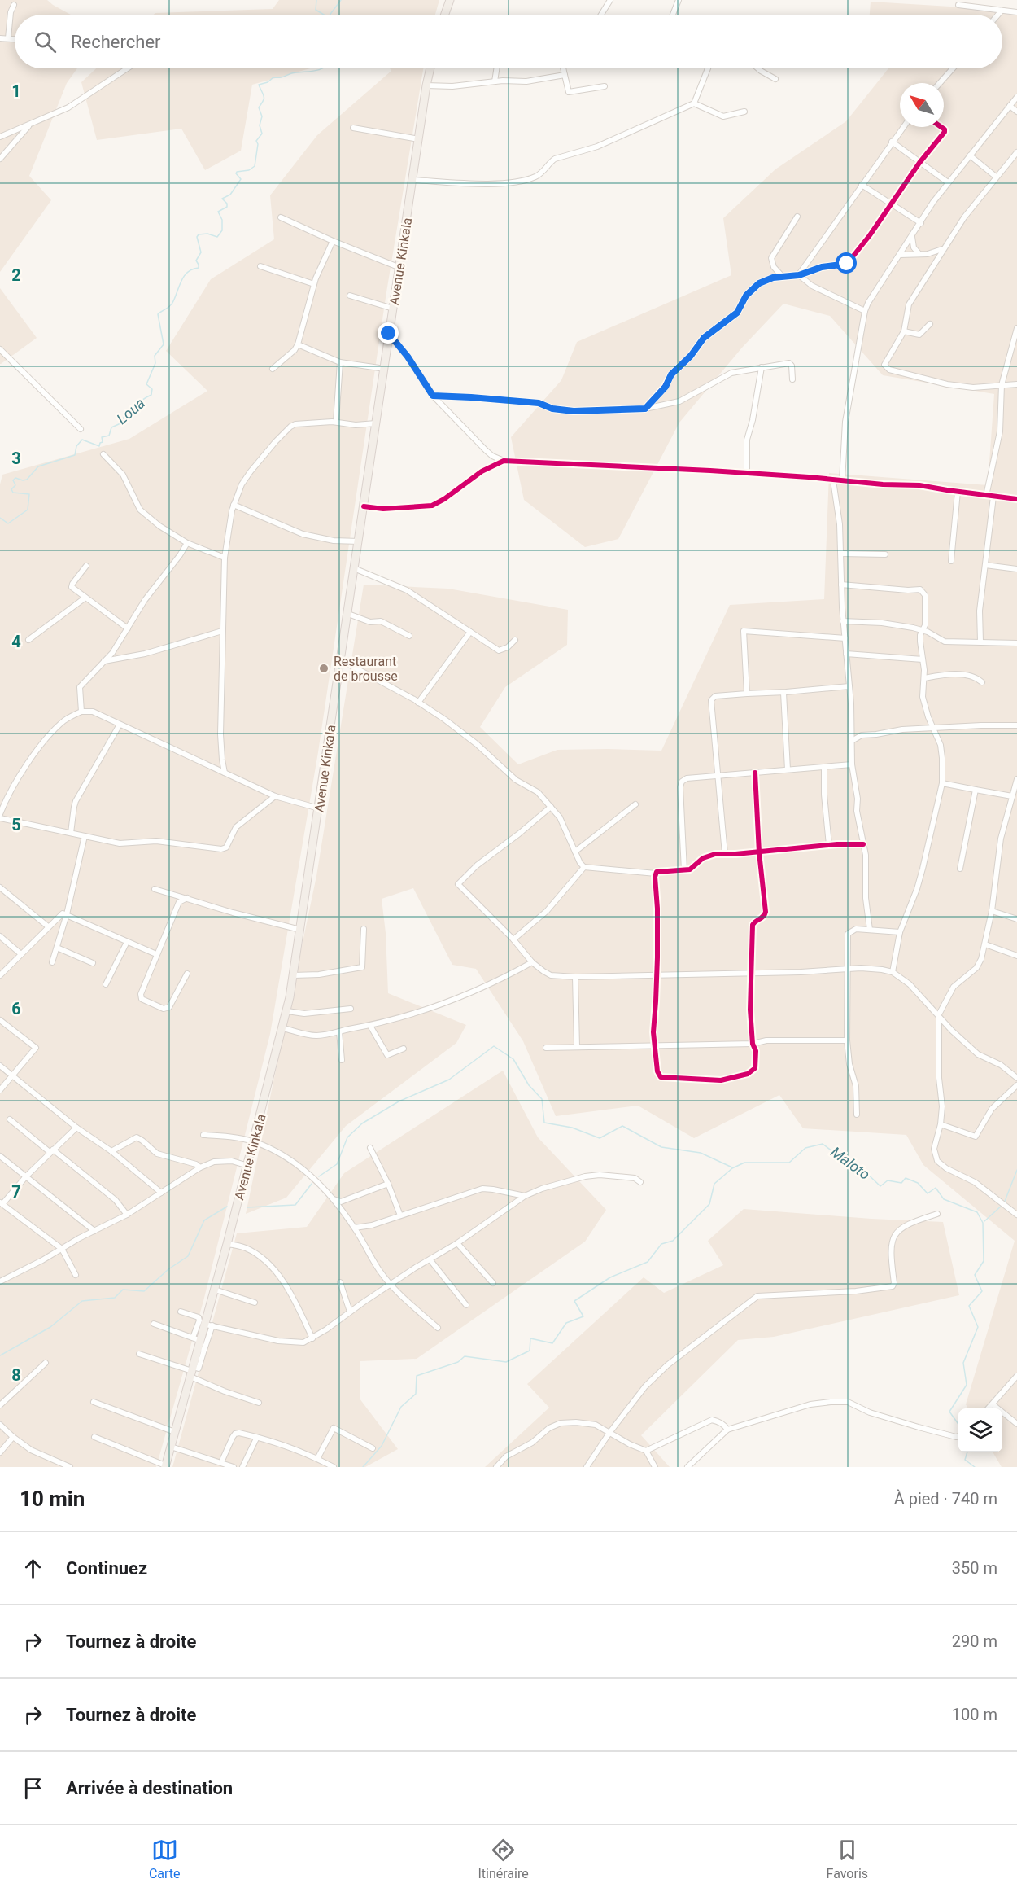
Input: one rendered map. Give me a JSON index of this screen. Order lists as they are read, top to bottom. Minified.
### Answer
{"streets":{"main road":["Avenue Kinkala"]},"water":["Loua","Maloto"],"places":["Restaurant de brousse"],"north":"top left","page":{"search":"Rechercher","heading":["10 min","À pied · 740 m"],"list":[["Continuez","350 m"],["Tournez à droite","290 m"],["Tournez à droite","100 m"],"Arrivée à destination"],"nav":["Carte","Itinéraire","Favoris"]},"grid":{"rows":["1","2","3","4","5","6","7","8"]}}
